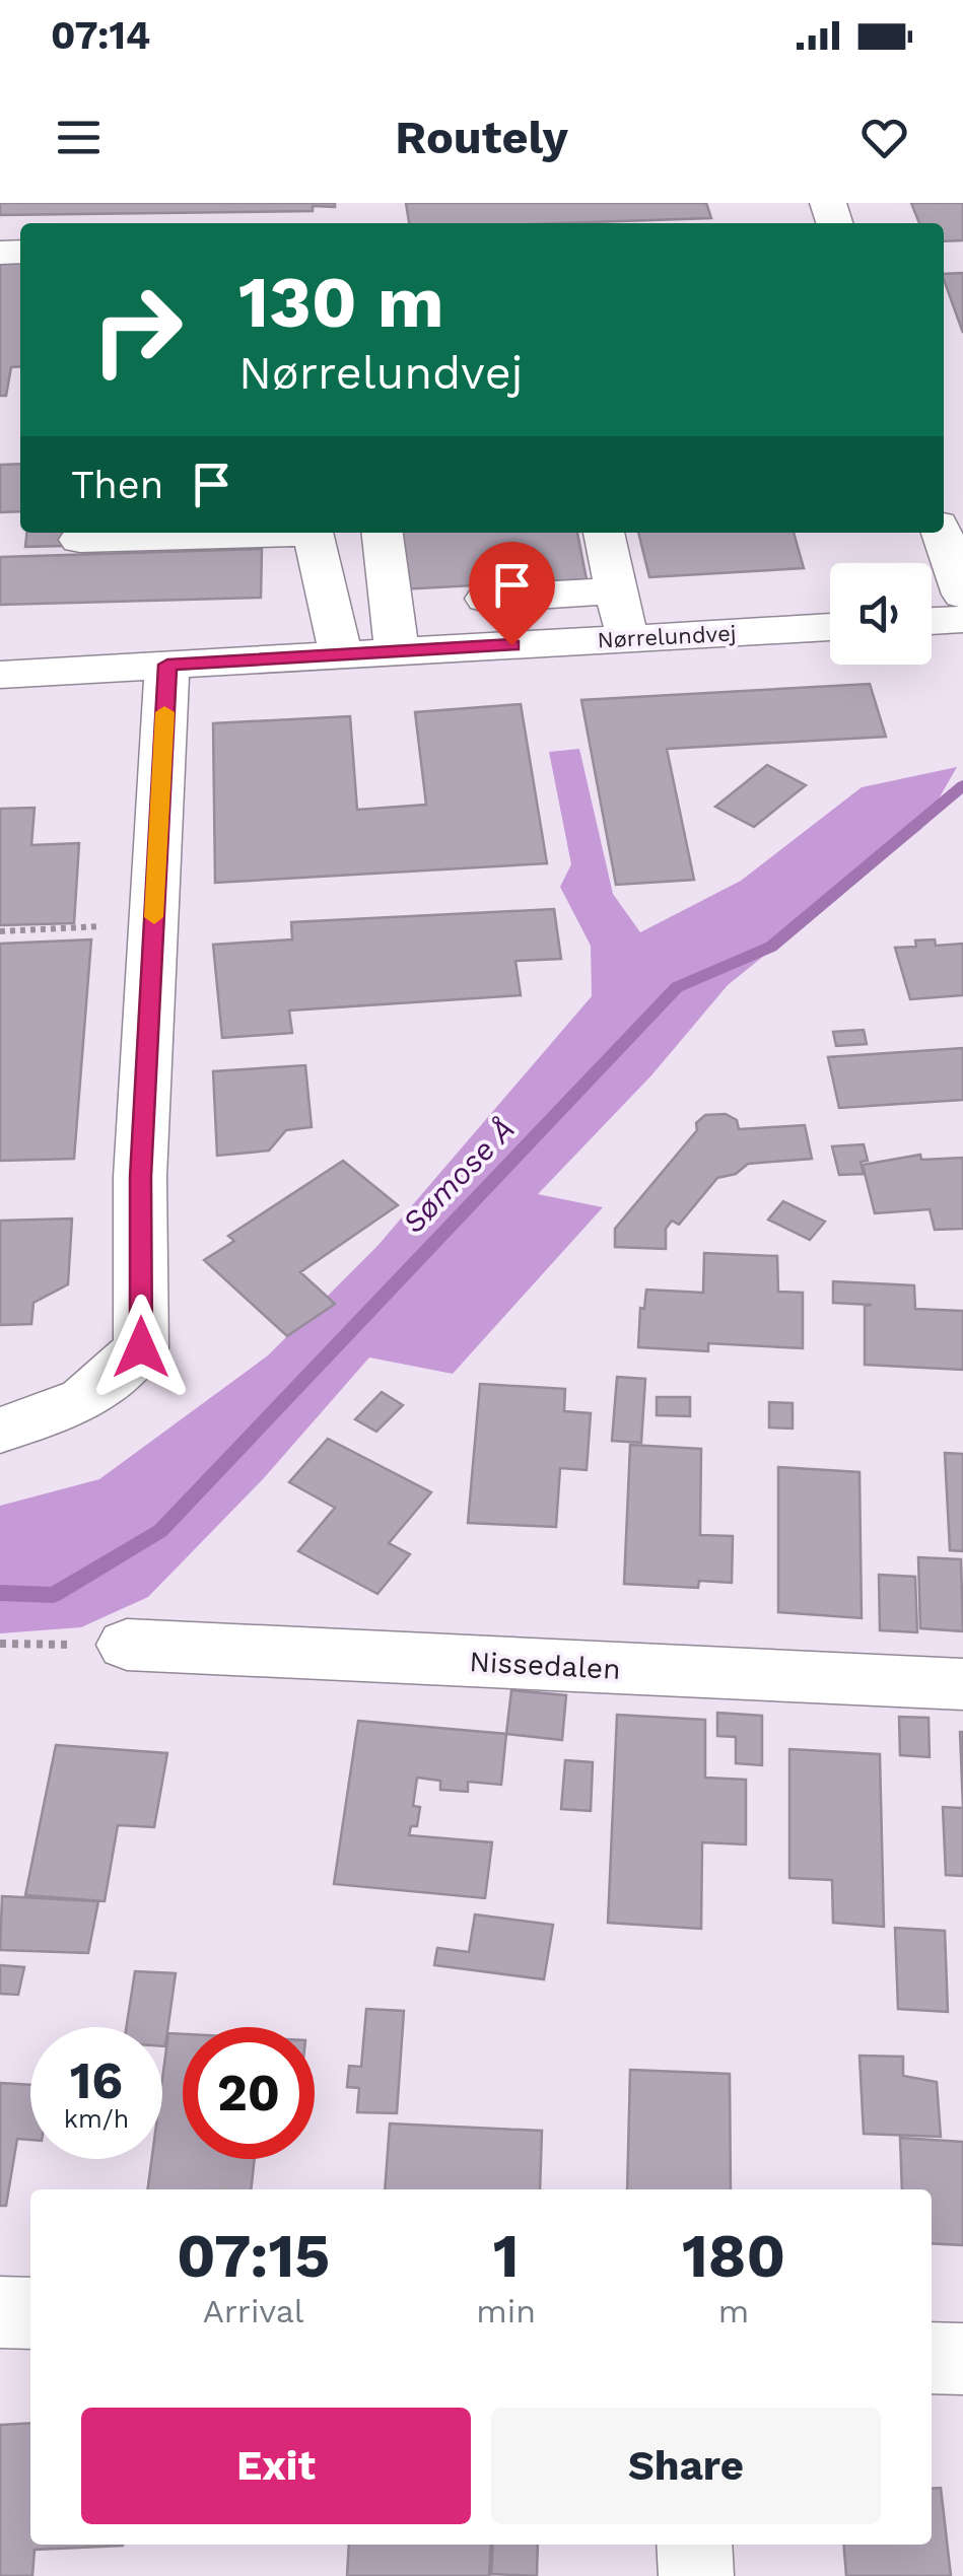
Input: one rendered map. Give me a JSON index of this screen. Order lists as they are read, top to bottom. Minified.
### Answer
{"streets":{"street":["Nørrelundvej","Nissedalen"]},"water":["Sømose Å"],"page":{"status":"07:14","header":"Routely","turn":["130 m","Nørrelundvej"],"then":"Then","speed":"16 km/h","limit":"20","eta":["07:15","Arrival","1","min","180","m"],"buttons":["Exit","Share"]}}
